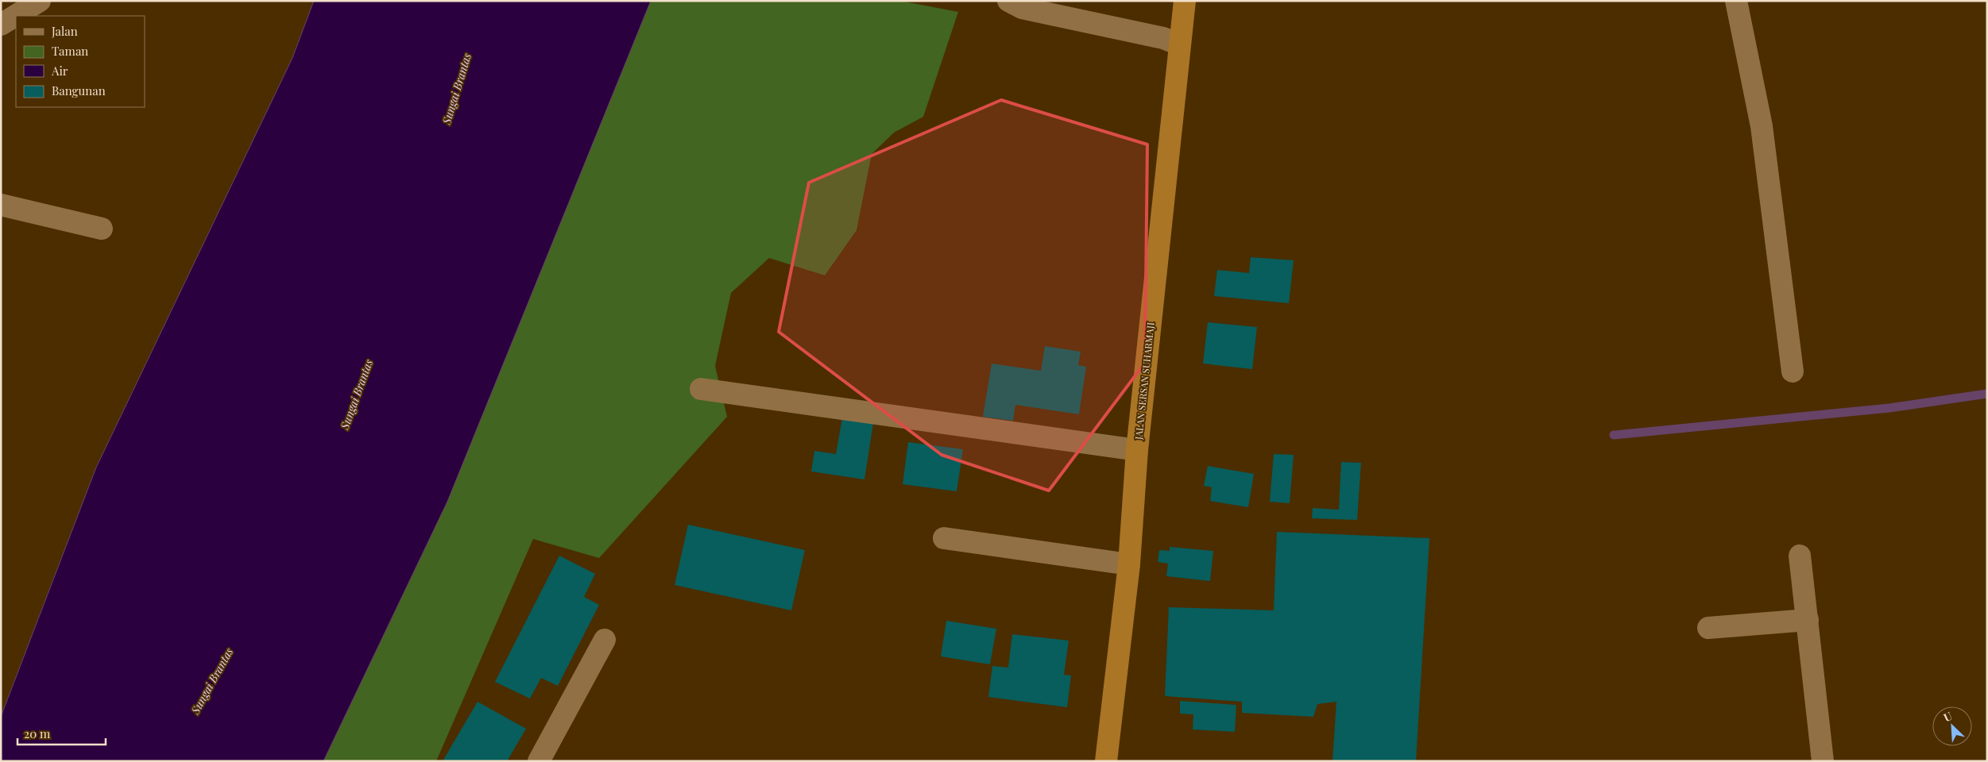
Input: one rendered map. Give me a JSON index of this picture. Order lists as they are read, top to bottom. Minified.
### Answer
{"streets":{"highway":["JALAN SERSAN SUHARMAJI"]},"water":["Sungai Brantas"],"legend":["Jalan","Taman","Air","Bangunan"],"scale_bar":"20 m","north":"top left"}
